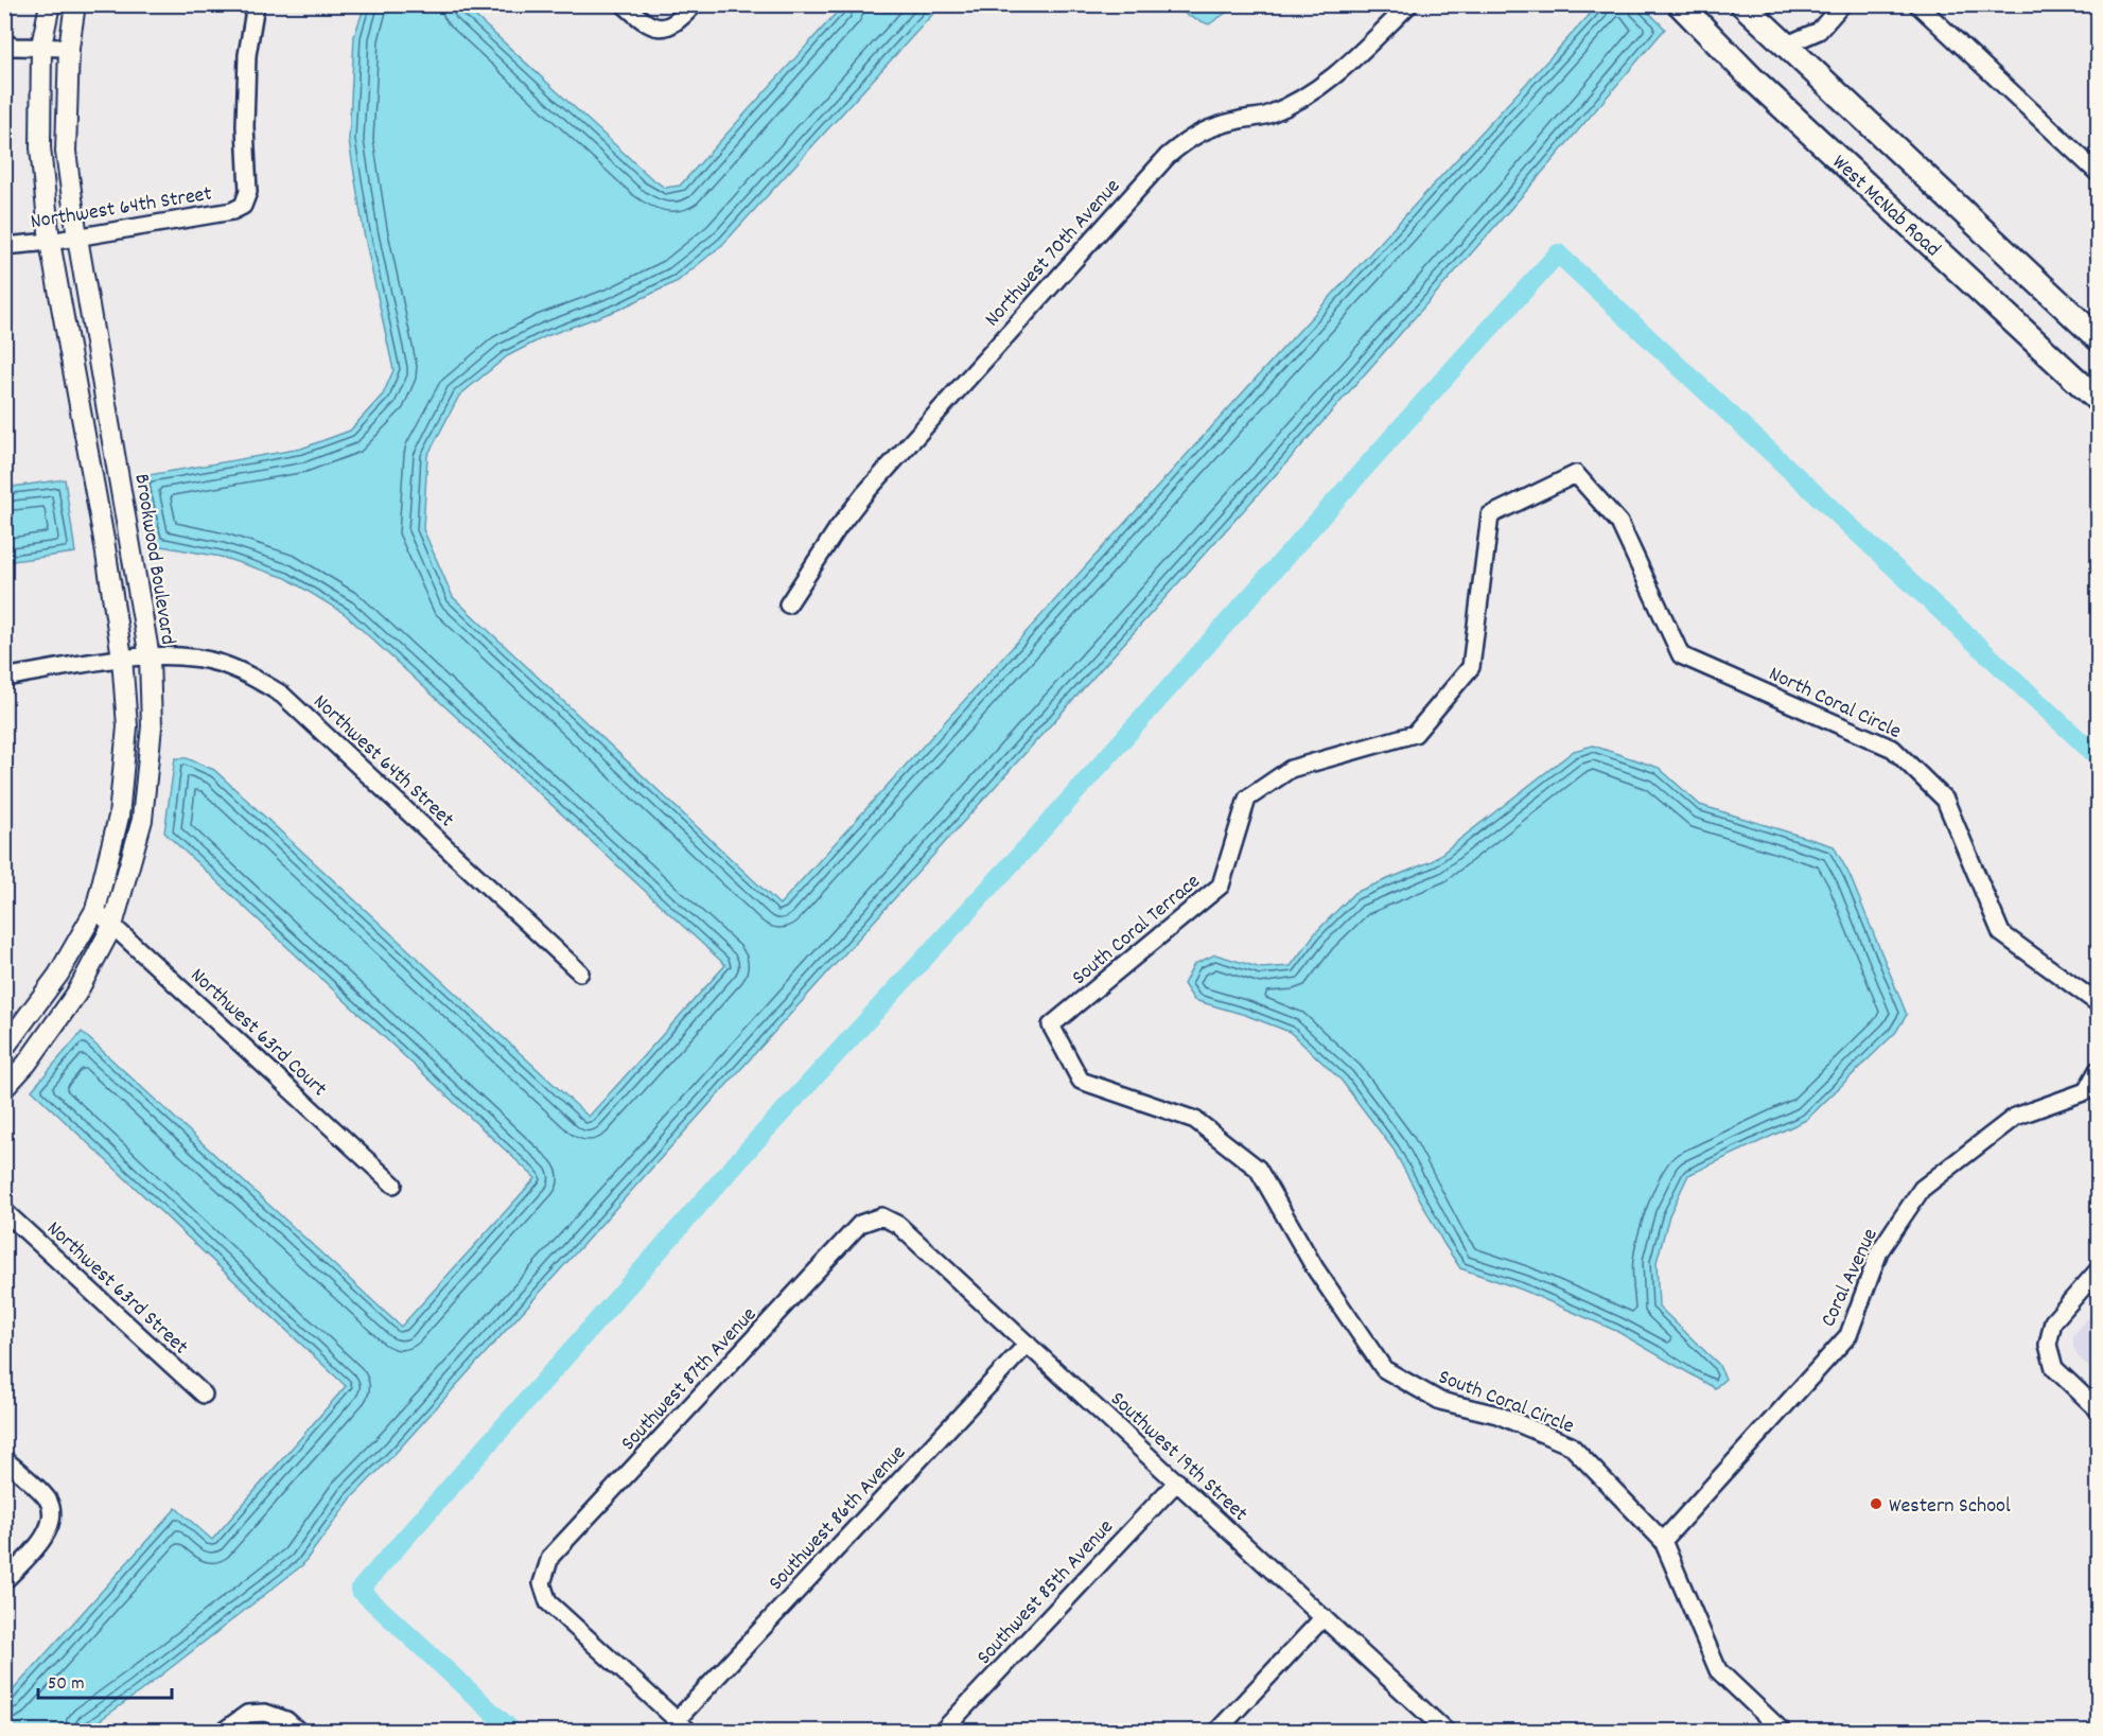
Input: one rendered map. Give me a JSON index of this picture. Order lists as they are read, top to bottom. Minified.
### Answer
{"streets":{"main road":["West McNab Road"],"street":["Northwest 64th Street","Northwest 70th Avenue","Brookwood Boulevard","North Coral Circle","South Coral Terrace","Northwest 63rd Court","Coral Avenue","Northwest 63rd Street","Southwest 87th Avenue","South Coral Circle","Southwest 19th Street","Southwest 86th Avenue","Southwest 85th Avenue"]},"crossings":[["Northwest 64th Street","Brookwood Boulevard"],["Brookwood Boulevard","Northwest 63rd Court"],["North Coral Circle","South Coral Terrace"],["South Coral Terrace","South Coral Circle"],["Coral Avenue","South Coral Circle"],["Southwest 87th Avenue","Southwest 19th Street"],["Southwest 87th Avenue","Southwest 86th Avenue"],["Southwest 19th Street","Southwest 86th Avenue"],["Southwest 19th Street","Southwest 85th Avenue"]],"places":["Western School"],"scale_bar":"50 m"}
